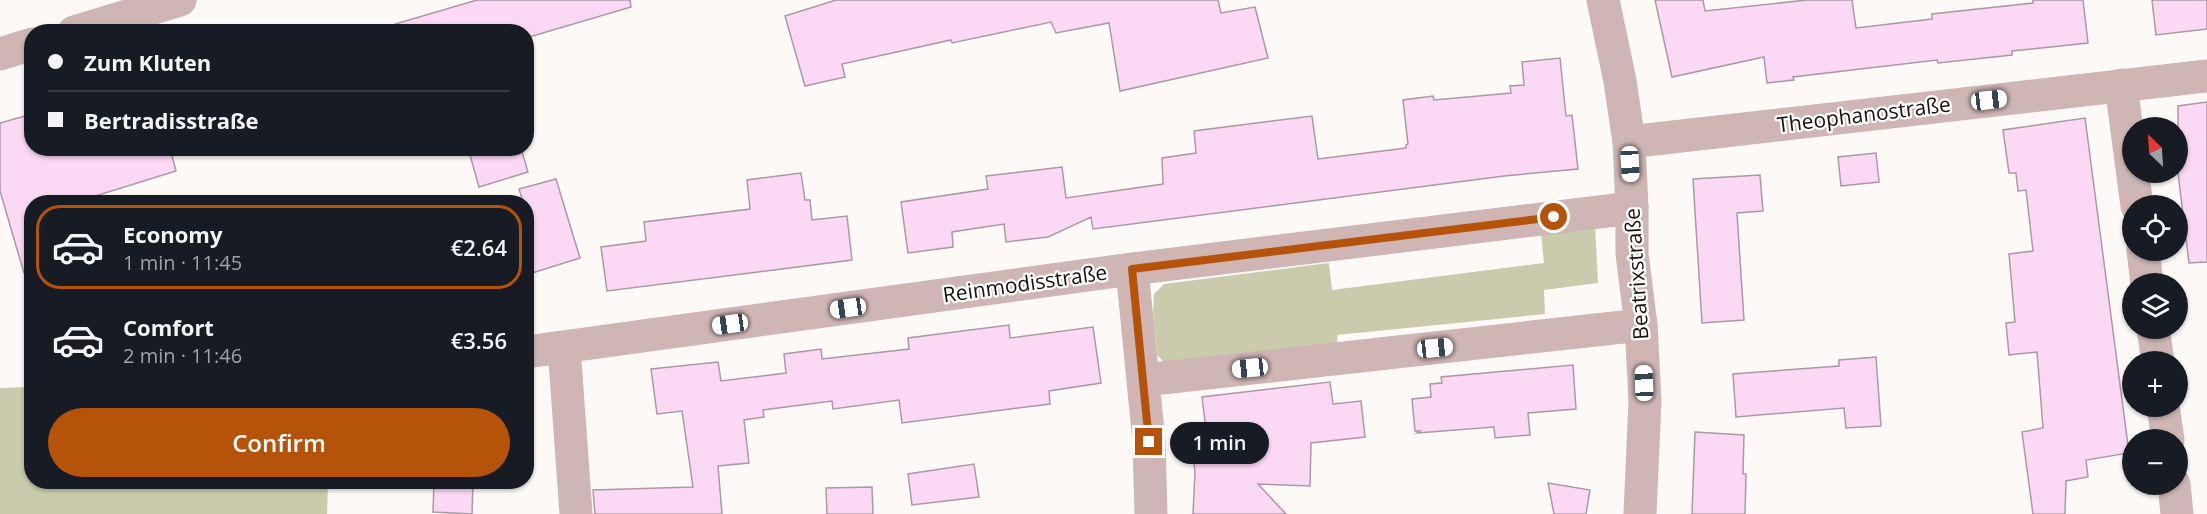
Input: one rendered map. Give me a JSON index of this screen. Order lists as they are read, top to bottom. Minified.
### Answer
{"streets":{"street":["Theophanostraße","Beatrixstraße","Reinmodisstraße"]},"crossings":[["Theophanostraße","Beatrixstraße"],["Beatrixstraße","Reinmodisstraße"]],"north":"top left","page":{"banner":["Zum Kluten","Bertradisstraße"],"map_buttons":["+","−"],"list":[{"name":"Economy","note":"1 min · 11:45","value":"€2.64"},{"name":"Comfort","note":"2 min · 11:46","value":"€3.56"}],"buttons":"Confirm","bubble":"1 min"}}
